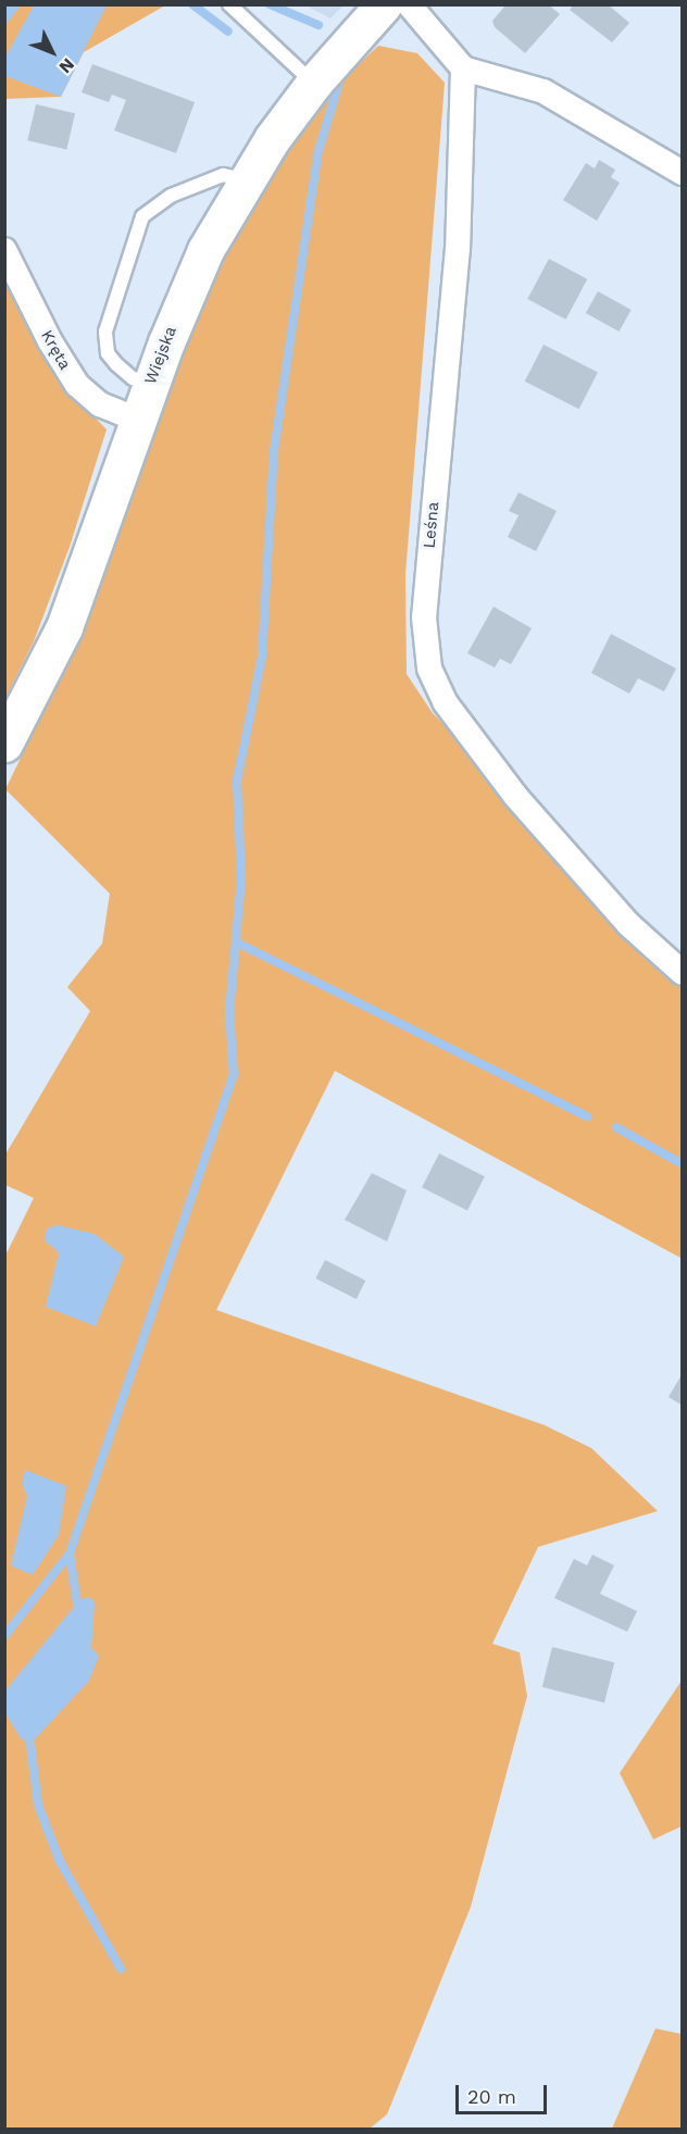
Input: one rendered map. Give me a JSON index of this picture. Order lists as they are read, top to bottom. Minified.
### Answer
{"streets":{"street":["Kręta","Wiejska","Leśna"]},"crossings":[["Kręta","Wiejska"]],"scale_bar":"20 m","north":"bottom right"}
